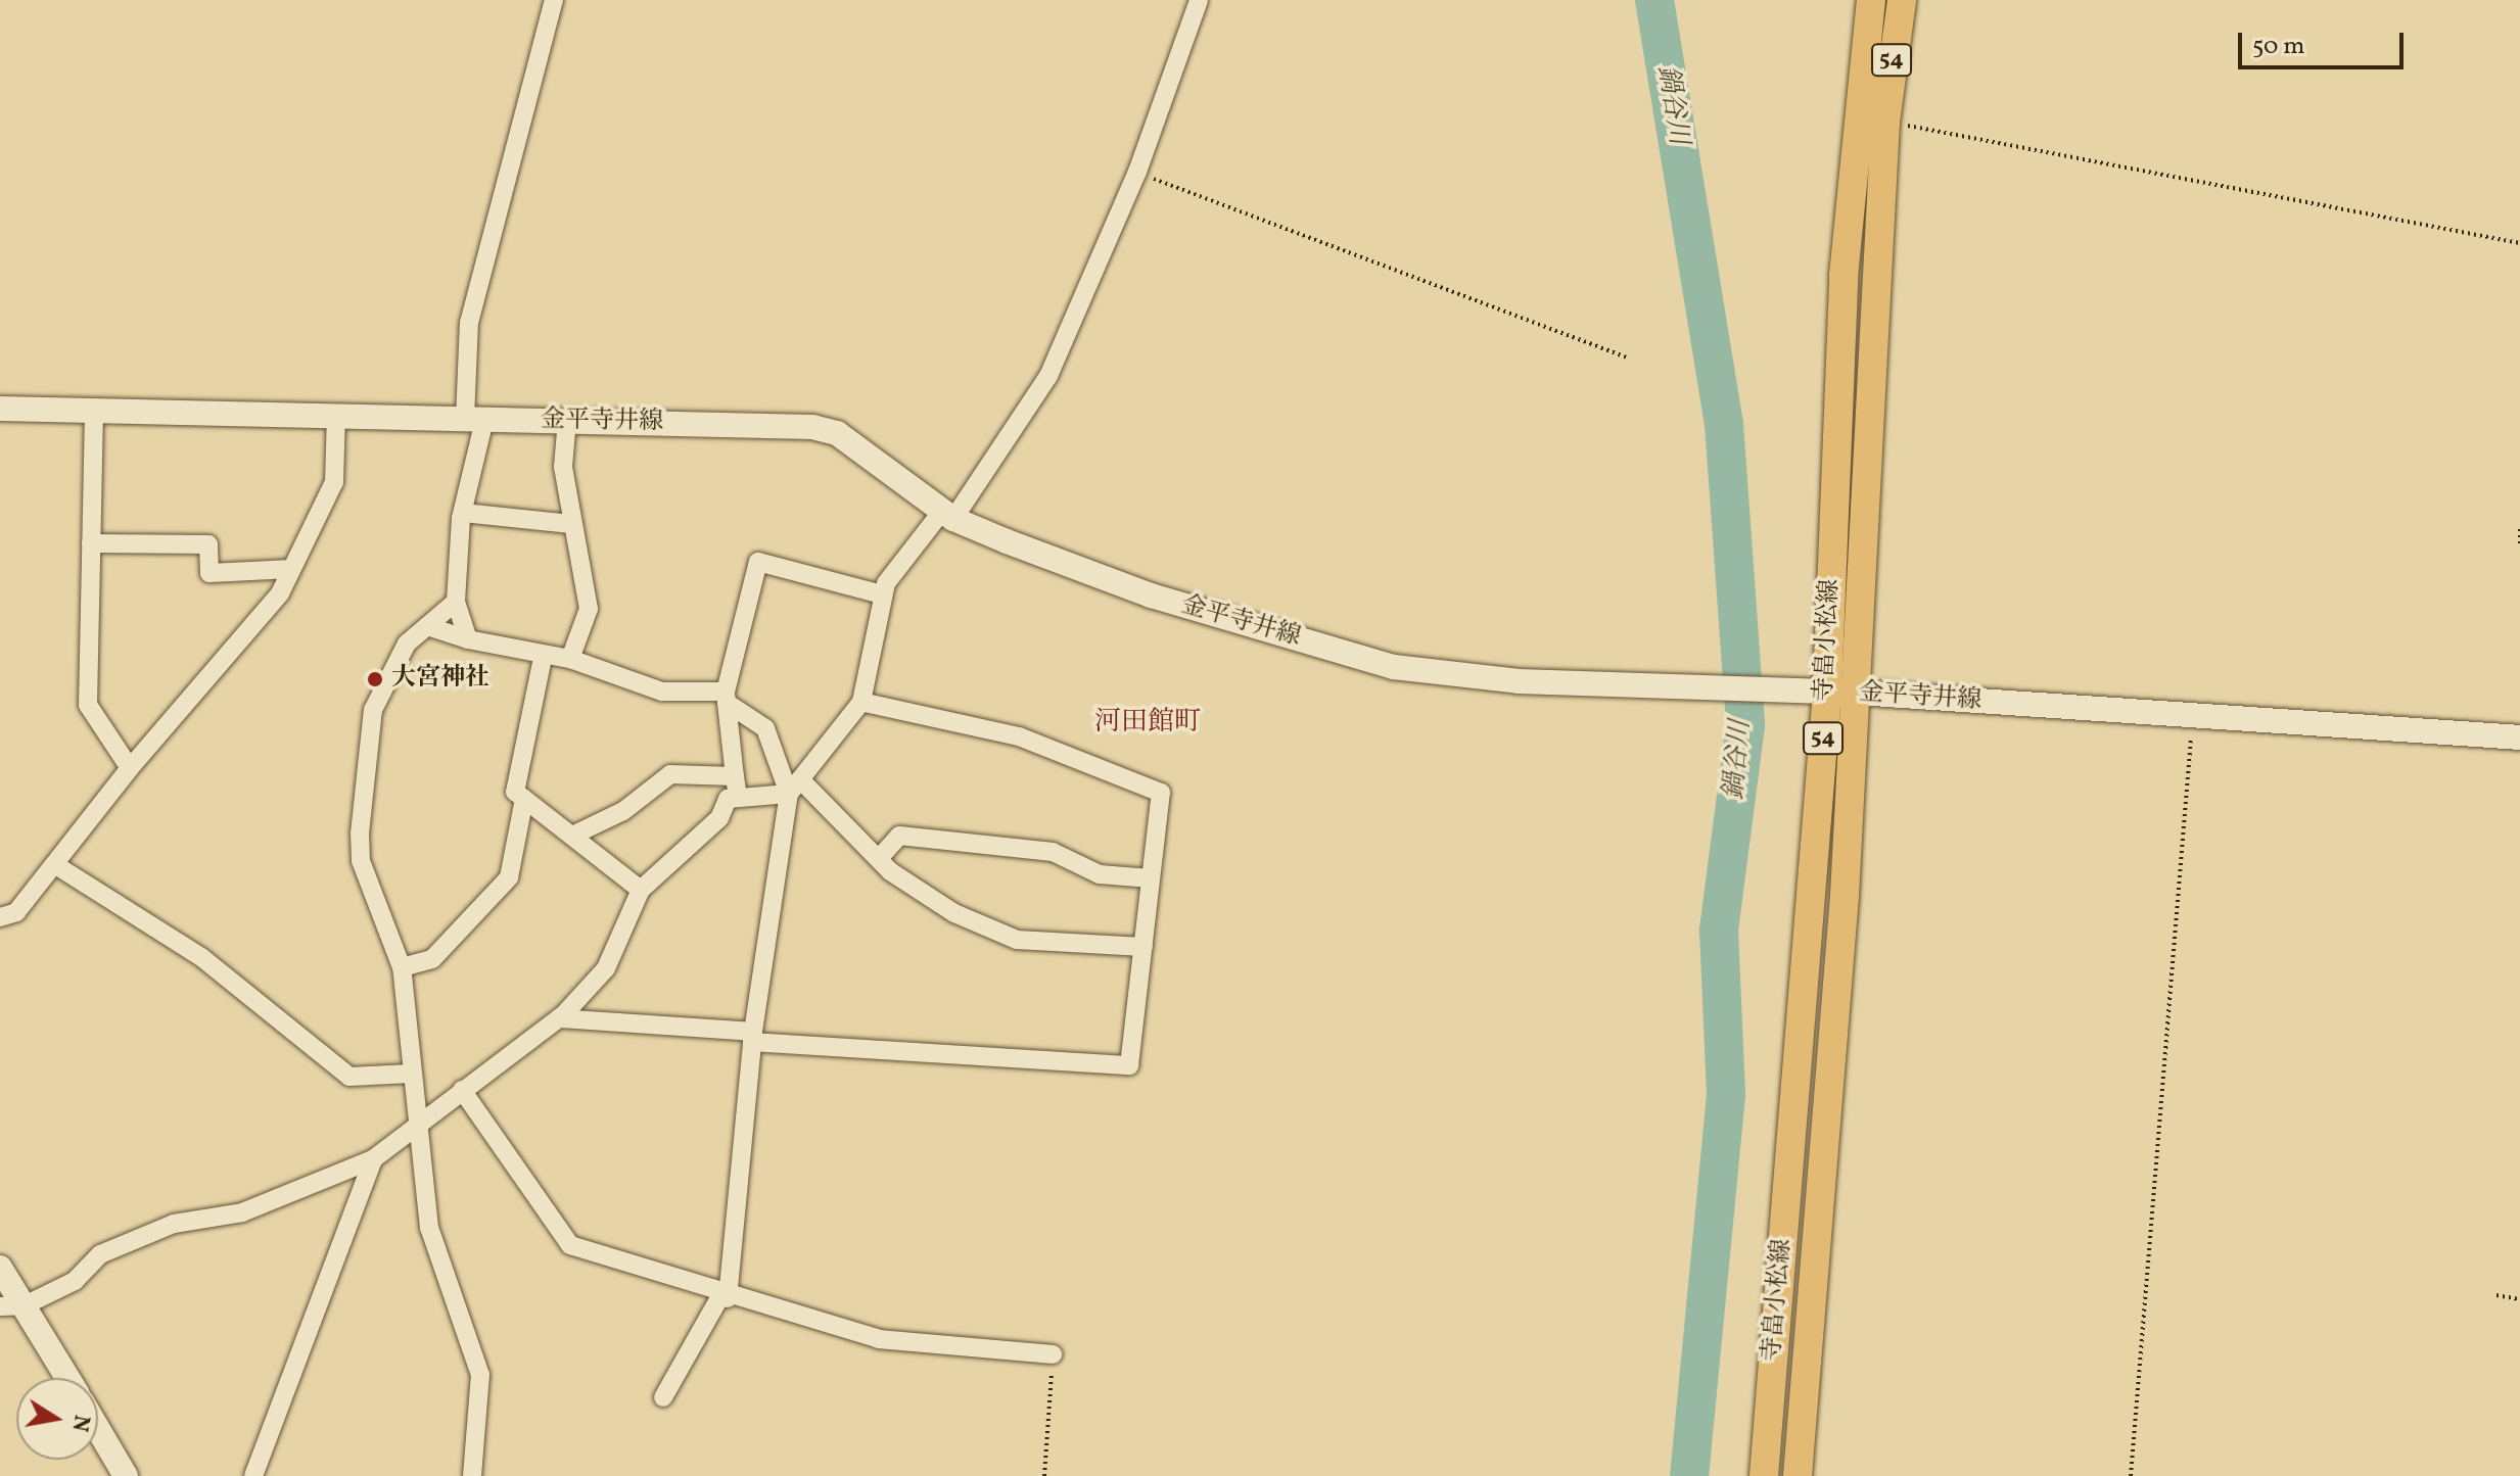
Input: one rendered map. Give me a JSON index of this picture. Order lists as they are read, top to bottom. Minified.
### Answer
{"streets":{"main road":["54","金平寺井線","寺畠小松線"]},"crossings":[["金平寺井線","寺畠小松線"]],"districts":["河田館町"],"water":["鍋谷川"],"places":["大宮神社"],"scale_bar":"50 m","north":"right"}
